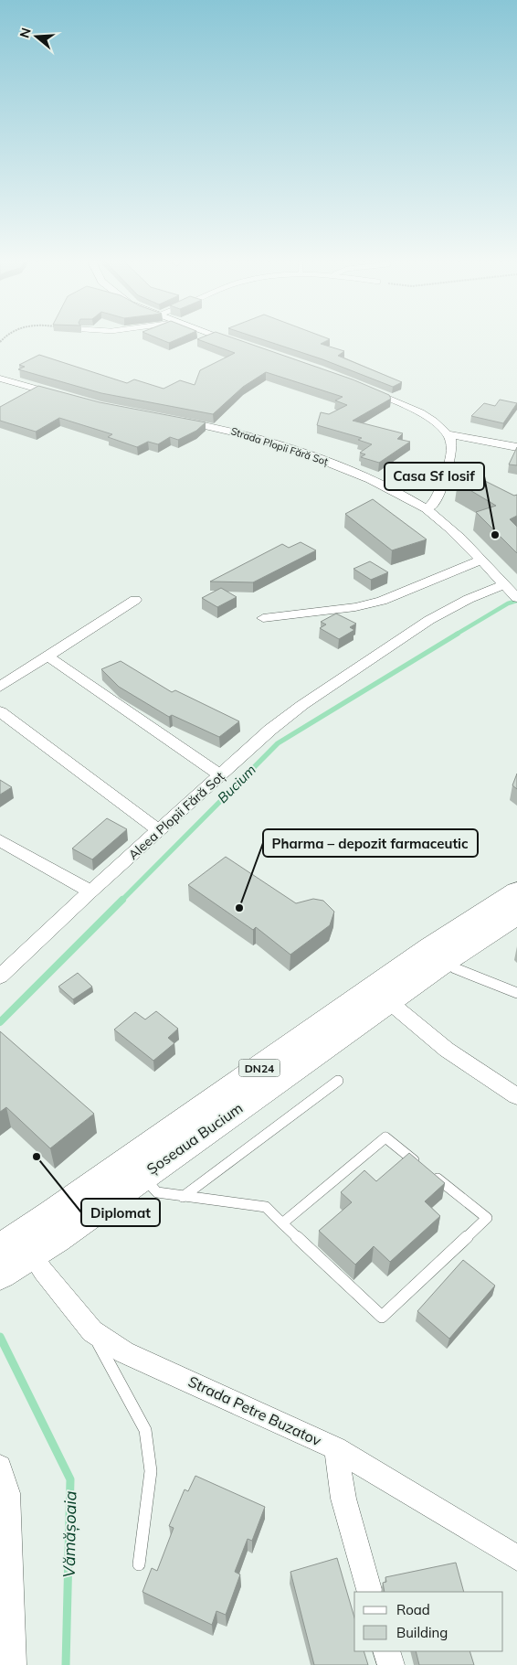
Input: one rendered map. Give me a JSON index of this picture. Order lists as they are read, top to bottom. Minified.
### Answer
{"streets":{"main road":["DN24","Șoseaua Bucium"],"street":["Strada Plopii Fără Soț","Aleea Plopii Fără Soț","Strada Petre Buzatov"]},"crossings":[["Strada Plopii Fără Soț","Aleea Plopii Fără Soț"],["Șoseaua Bucium","Strada Petre Buzatov"]],"water":["Bucium","Vămășoaia"],"places":["Casa Sf Iosif","Pharma – depozit farmaceutic","Diplomat"],"legend":["Road","Building"],"north":"left"}
